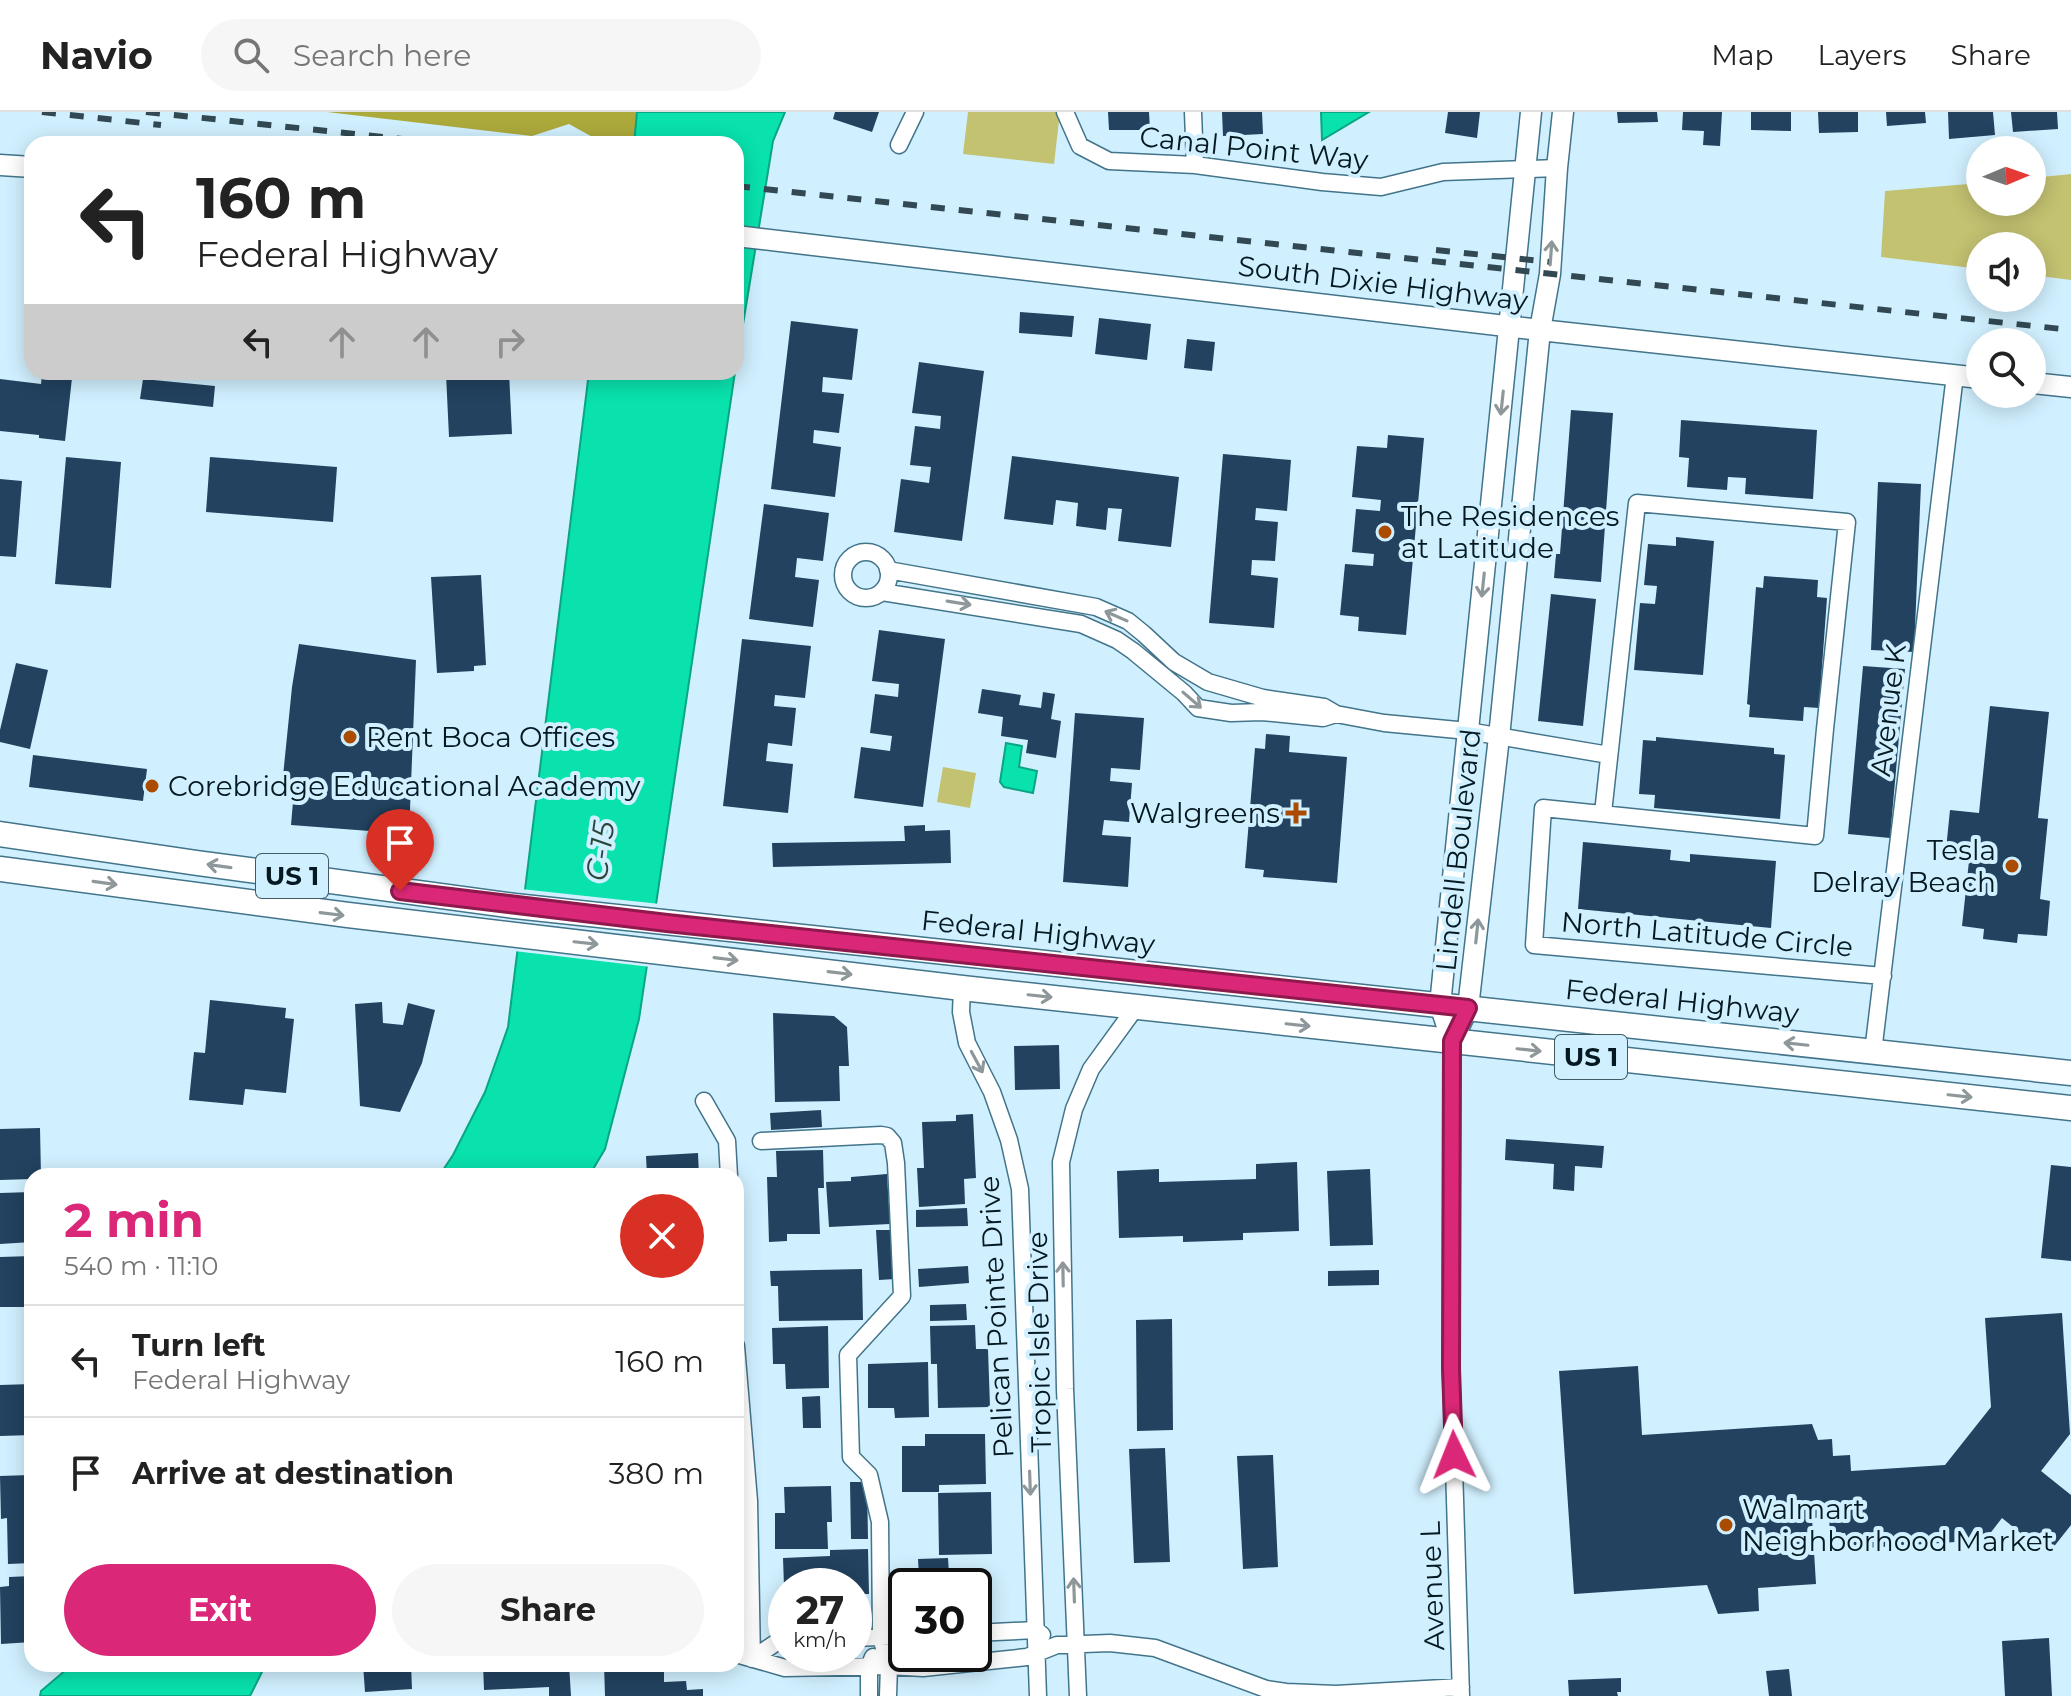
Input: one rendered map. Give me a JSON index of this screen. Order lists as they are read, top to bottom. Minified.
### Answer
{"streets":{"main road":["US 1","Federal Highway"],"street":["Canal Point Way","South Dixie Highway","Avenue K","Lindell Boulevard","North Latitude Circle","Pelican Pointe Drive","Tropic Isle Drive","Avenue L"]},"crossings":[["Canal Point Way","Lindell Boulevard"],["South Dixie Highway","Avenue K"],["South Dixie Highway","Lindell Boulevard"],["Avenue K","Federal Highway"],["Avenue K","North Latitude Circle"],["Lindell Boulevard","US 1"],["Lindell Boulevard","Federal Highway"],["Lindell Boulevard","Avenue L"],["US 1","Pelican Pointe Drive"],["US 1","Tropic Isle Drive"],["US 1","Avenue L"]],"one_way":["Pelican Pointe Drive","Tropic Isle Drive"],"water":["C-15"],"places":{"other":["The Residences at Latitude","Rent Boca Offices","Corebridge Educational Academy","Tesla Delray Beach","Walmart Neighborhood Market"],"health":["Walgreens"]},"north":"right","page":{"header":"Navio","search":"Search here","nav":["Map","Layers","Share"],"turn":["160 m","Federal Highway"],"heading":["2 min","540 m · 11:10"],"list":[{"name":"Turn left","note":"Federal Highway","value":"160 m"},{"name":"Arrive at destination","value":"380 m"}],"buttons":["Exit","Share"],"speed":"27 km/h","limit":"30"}}
